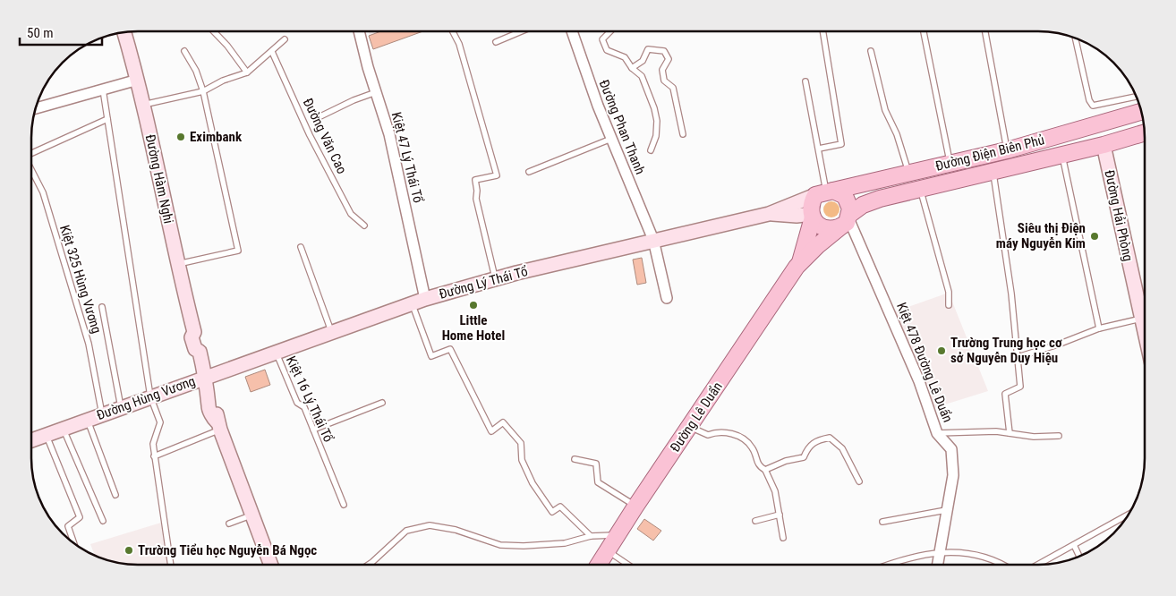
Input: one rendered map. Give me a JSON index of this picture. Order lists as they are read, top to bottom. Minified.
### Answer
{"streets":{"main road":["Đường Điện Biên Phủ","Đường Lê Duẩn"],"street":["Đường Phan Thanh","Kiệt 47 Lý Thái Tổ","Đường Hàm Nghi","Đường Hải Phòng","Đường Lý Thái Tổ","Kiệt 478 Đường Lê Duẩn","Đường Hùng Vương"],"lane":["Đường Văn Cao","Kiệt 325 Hùng Vương","Kiệt 16 Lý Thái Tổ"]},"crossings":[["Đường Phan Thanh","Đường Lý Thái Tổ"],["Đường Điện Biên Phủ","Đường Hải Phòng"],["Đường Điện Biên Phủ","Đường Lý Thái Tổ"],["Đường Điện Biên Phủ","Kiệt 478 Đường Lê Duẩn"],["Đường Điện Biên Phủ","Đường Lê Duẩn"],["Kiệt 47 Lý Thái Tổ","Đường Lý Thái Tổ"],["Đường Hàm Nghi","Đường Lý Thái Tổ"],["Đường Hàm Nghi","Đường Hùng Vương"],["Kiệt 325 Hùng Vương","Đường Hùng Vương"],["Đường Lý Thái Tổ","Kiệt 478 Đường Lê Duẩn"],["Đường Lý Thái Tổ","Đường Hùng Vương"],["Đường Lý Thái Tổ","Kiệt 16 Lý Thái Tổ"],["Đường Lý Thái Tổ","Đường Lê Duẩn"],["Kiệt 478 Đường Lê Duẩn","Đường Lê Duẩn"]],"places":["Eximbank","Siêu thị Điện máy Nguyễn Kim","Little Home Hotel","Trường Trung học cơ sở Nguyễn Duy Hiệu","Trường Tiểu học Nguyễn Bá Ngọc"],"scale_bar":"50 m"}
